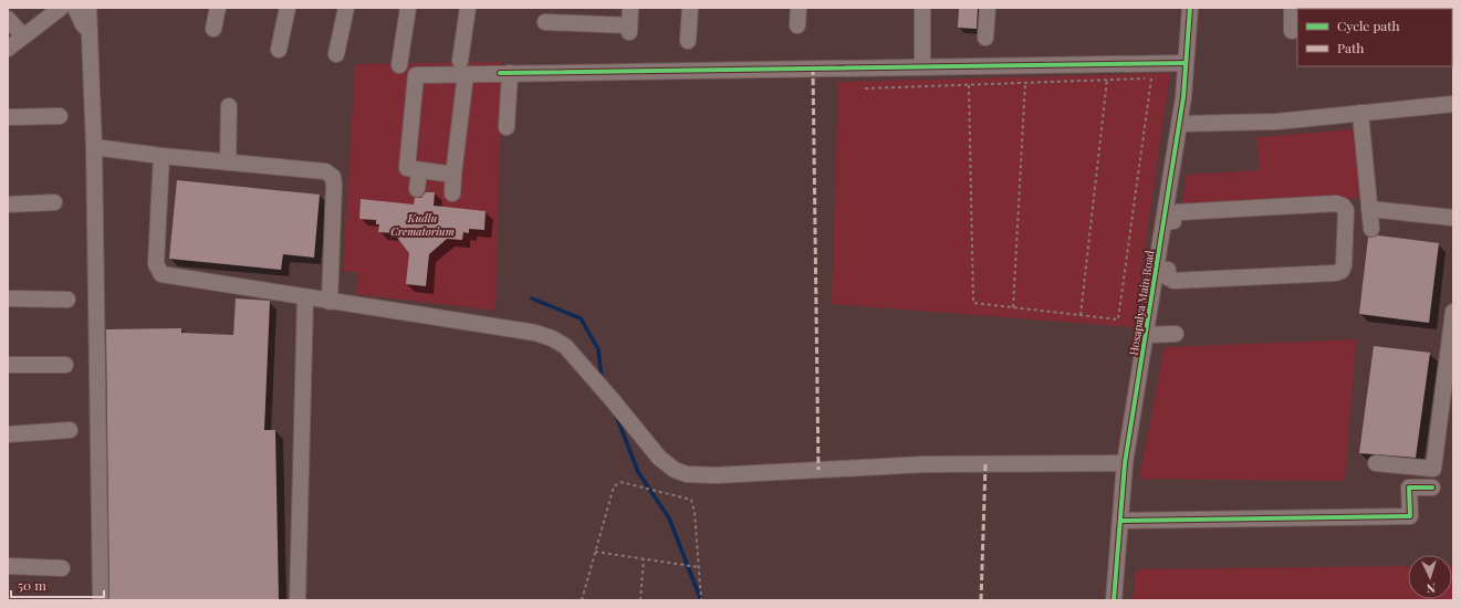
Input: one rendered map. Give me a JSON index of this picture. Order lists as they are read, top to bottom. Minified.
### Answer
{"streets":{"street":["Hosapalya Main Road"]},"parks":["Kudlu Crematorium"],"legend":["Cycle path","Path"],"scale_bar":"50 m","north":"bottom"}
